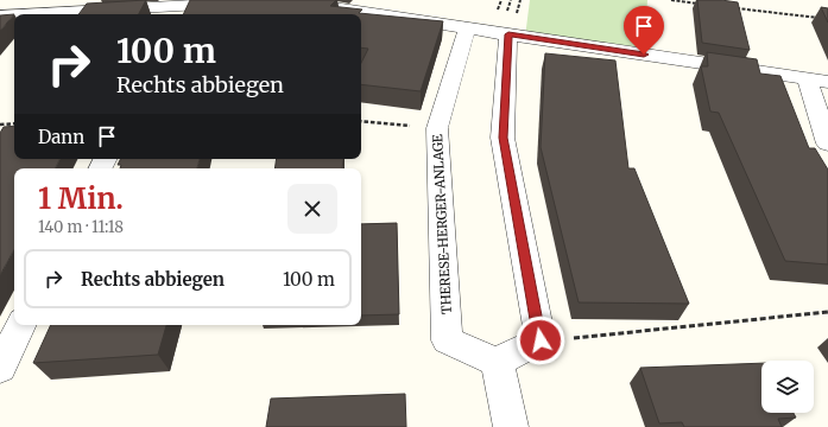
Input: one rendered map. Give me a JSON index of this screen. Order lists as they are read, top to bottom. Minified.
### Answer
{"streets":{"street":["THERESE-HERGER-ANLAGE"]},"page":{"turn":["100 m","Rechts abbiegen"],"then":"Dann","heading":["1 Min.","140 m · 11:18"],"list":[{"name":"Rechts abbiegen","value":"100 m"}]}}
